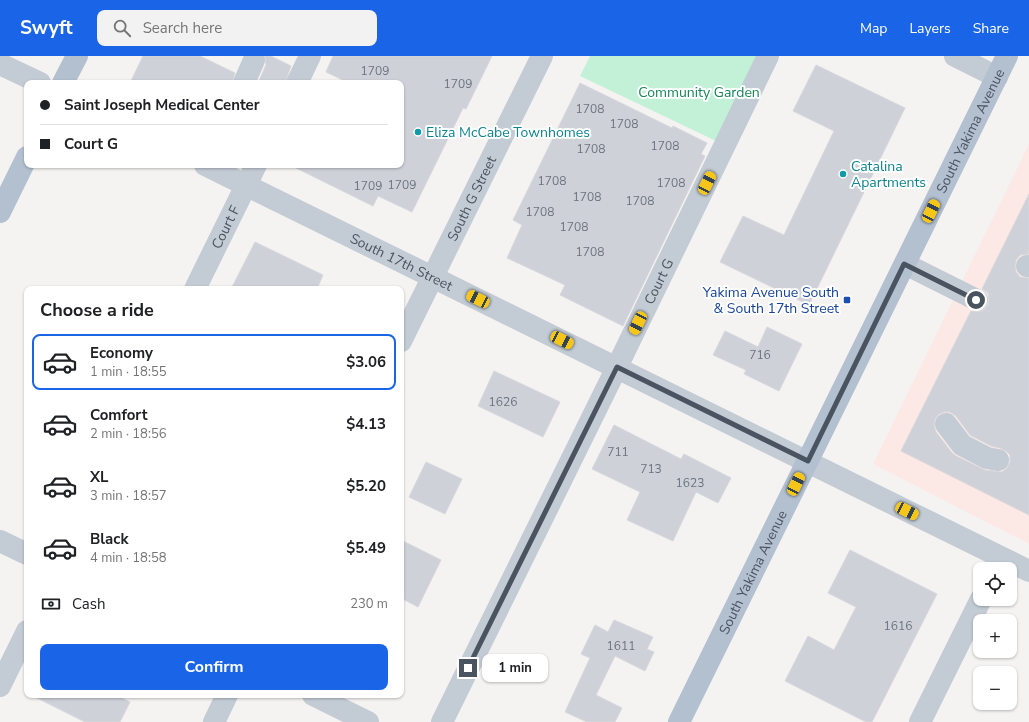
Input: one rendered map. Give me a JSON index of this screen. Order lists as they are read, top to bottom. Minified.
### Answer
{"streets":{"main road":["South Yakima Avenue"],"street":["South G Street","Court F","South 17th Street","Court G"]},"crossings":[["South Yakima Avenue","South 17th Street"],["South G Street","South 17th Street"],["Court F","South 17th Street"],["South 17th Street","Court G"]],"parks":["Community Garden"],"places":{"other":["Eliza McCabe Townhomes","Catalina Apartments"],"transit":["Yakima Avenue South & South 17th Street"]},"house_numbers":["1709","1709","1708","1708","1708","1708","1708","1708","1709","1709","1708","1708","1708","1708","1708","716","1626","711","713","1623","1616","1611"],"page":{"header":"Swyft","search":"Search here","nav":["Map","Layers","Share"],"banner":["Saint Joseph Medical Center","Court G"],"heading":"Choose a ride","list":[{"name":"Economy","note":"1 min · 18:55","value":"$3.06"},{"name":"Comfort","note":"2 min · 18:56","value":"$4.13"},{"name":"XL","note":"3 min · 18:57","value":"$5.20"},{"name":"Black","note":"4 min · 18:58","value":"$5.49"}],"map_buttons":["+","−"],"pay":["Cash","230 m"],"buttons":"Confirm","bubble":"1 min"}}
